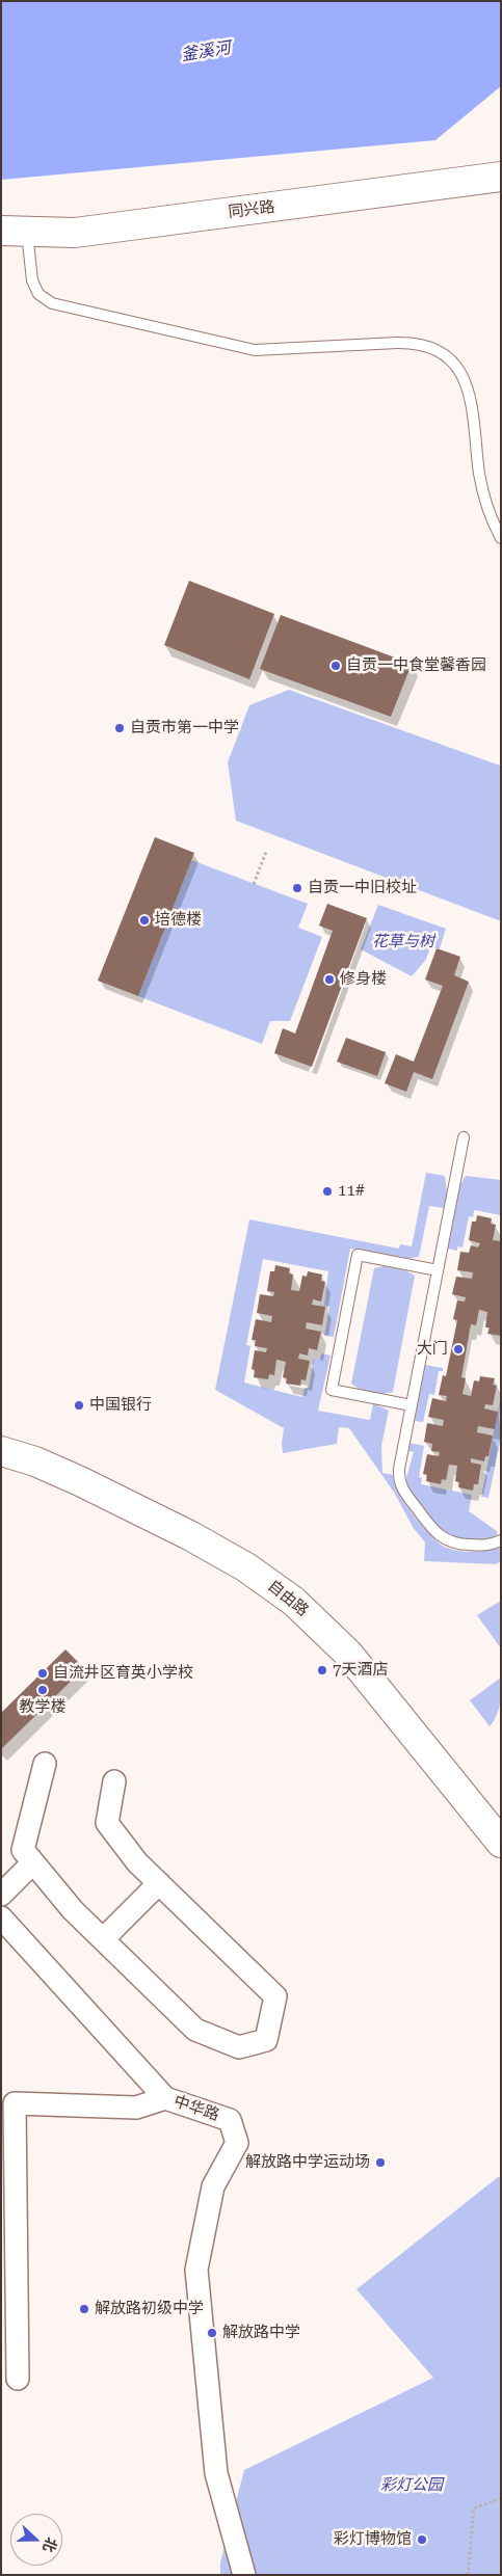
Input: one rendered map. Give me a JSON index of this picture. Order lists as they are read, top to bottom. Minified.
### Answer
{"streets":{"main road":["同兴路","自由路"],"street":["中华路"]},"water":["釜溪河"],"parks":["花草与树","彩灯公园"],"places":["自贡一中食堂馨香园","自贡市第一中学","自贡一中旧校址","培德楼","修身楼","11#","大门","中国银行","7天酒店","自流井区育英小学校","教学楼","解放路中学运动场","解放路初级中学","解放路中学","彩灯博物馆"],"north":"right"}
